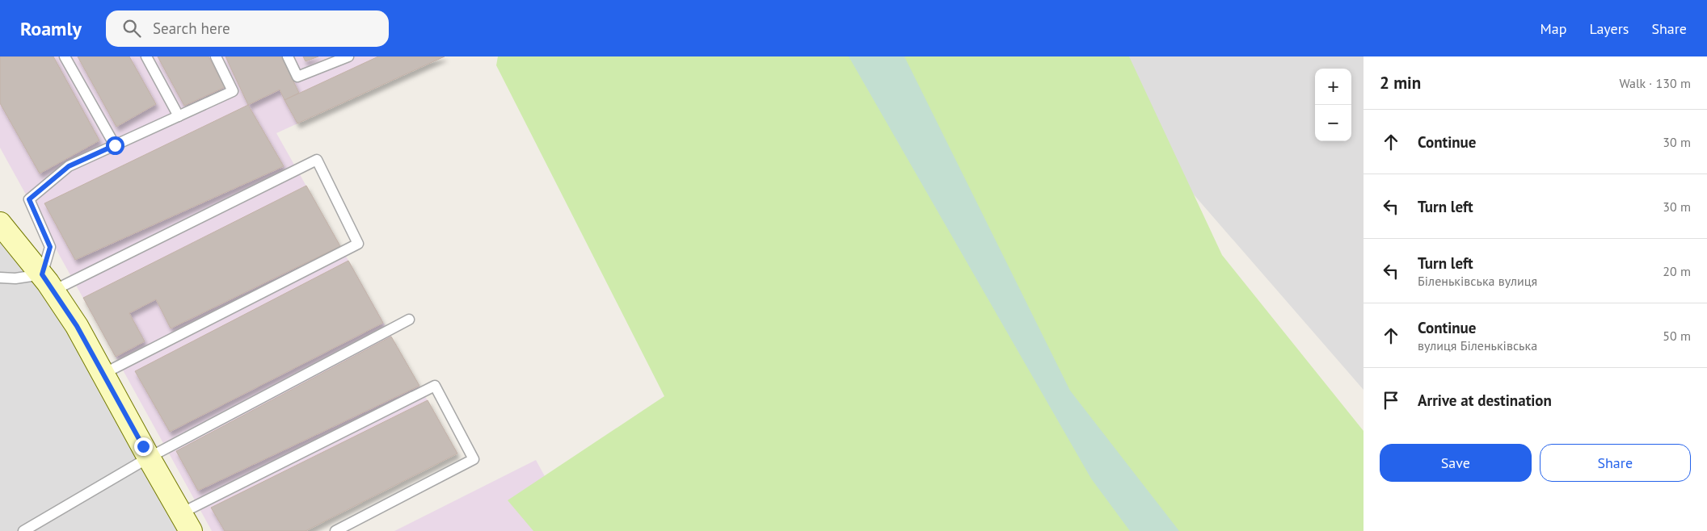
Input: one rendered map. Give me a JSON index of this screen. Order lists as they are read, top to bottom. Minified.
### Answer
{"page":{"header":"Roamly","search":"Search here","nav":["Map","Layers","Share"],"heading":["2 min","Walk · 130 m"],"map_buttons":["+","−"],"list":[["Continue","30 m"],["Turn left","30 m"],["Turn left","Біленьківська вулиця","20 m"],["Continue","вулиця Біленьківська","50 m"],"Arrive at destination"],"buttons":["Save","Share"]}}
